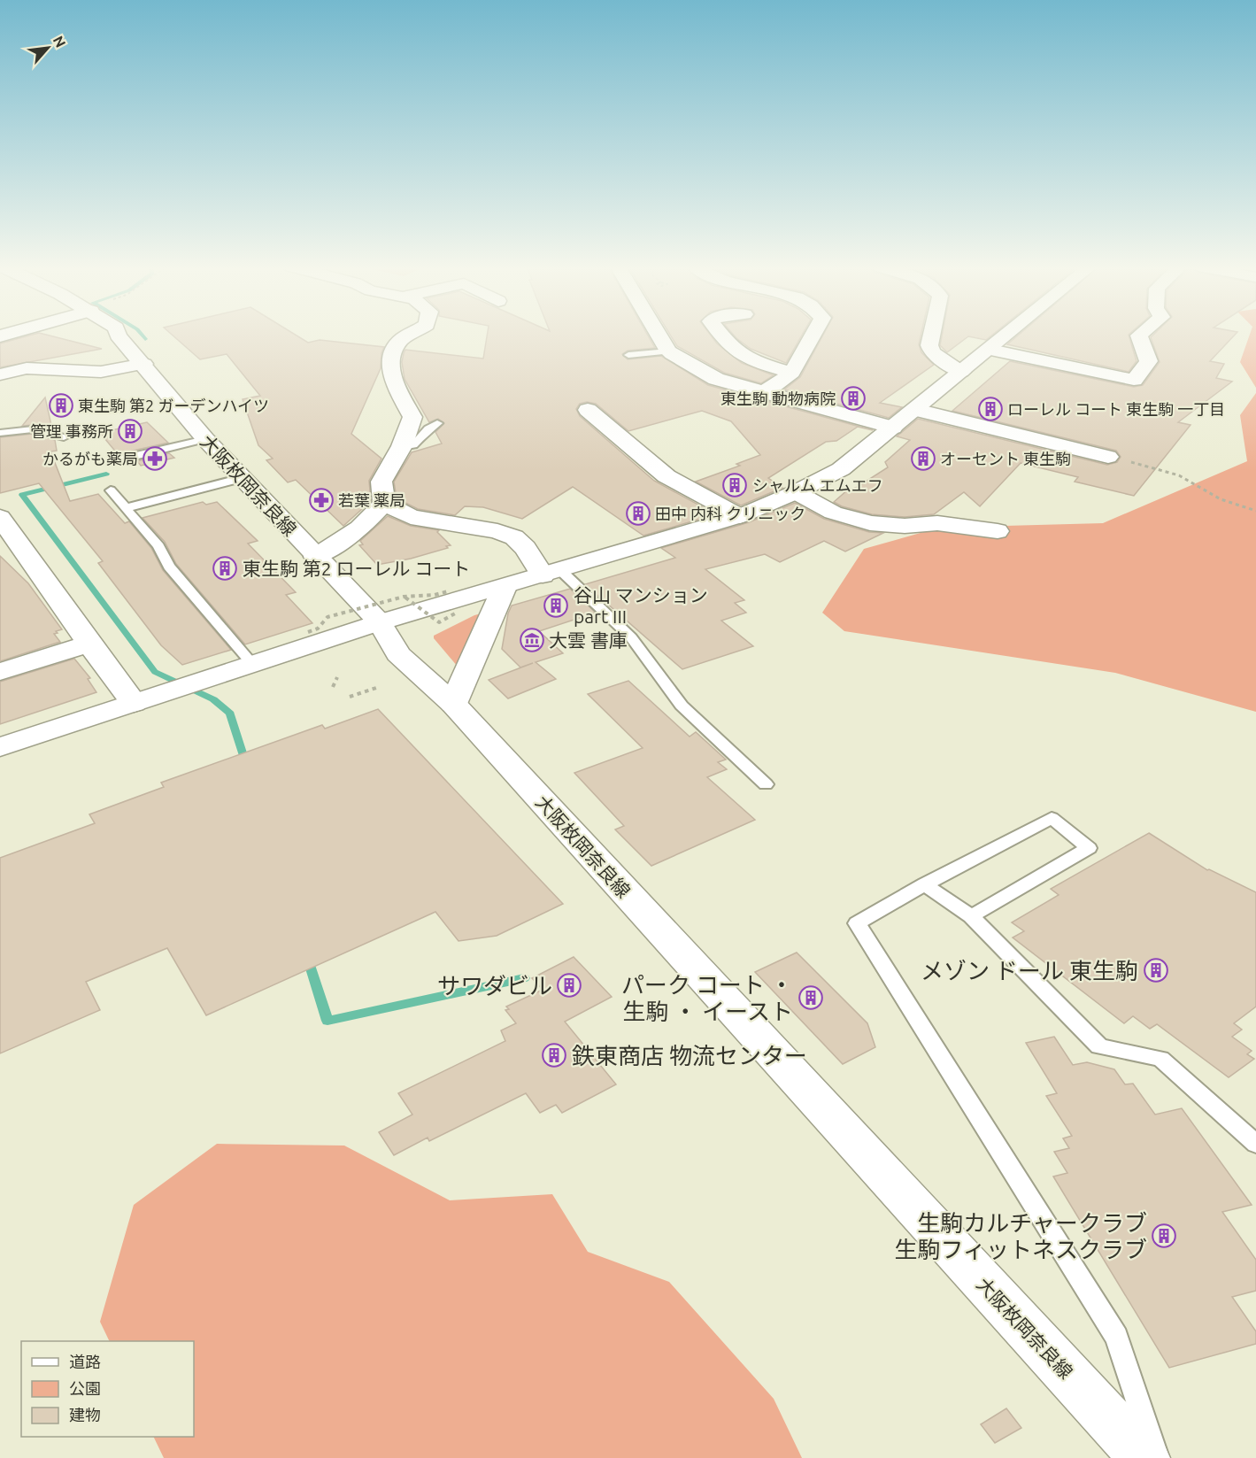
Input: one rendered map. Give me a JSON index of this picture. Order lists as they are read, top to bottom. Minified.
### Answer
{"streets":{"street":["大阪枚岡奈良線"]},"places":{"building":["東生駒 動物病院","東生駒 第2 ガーデンハイツ","ローレル コート 東生駒 一丁目","管理 事務所","オーセント 東生駒","シャルム エムエフ","田中 内科 クリニック","東生駒 第2 ローレル コート","谷山 マンション part III","メゾン ドール 東生駒","サワダビル","パーク コート ・ 生駒 ・ イースト","鉄東商店 物流センター","生駒カルチャークラブ 生駒フィットネスクラブ"],"pharmacy":["かるがも薬局","若葉 薬局"],"museum":["大雲 書庫"]},"legend":["道路","公園","建物"],"north":"top right"}
